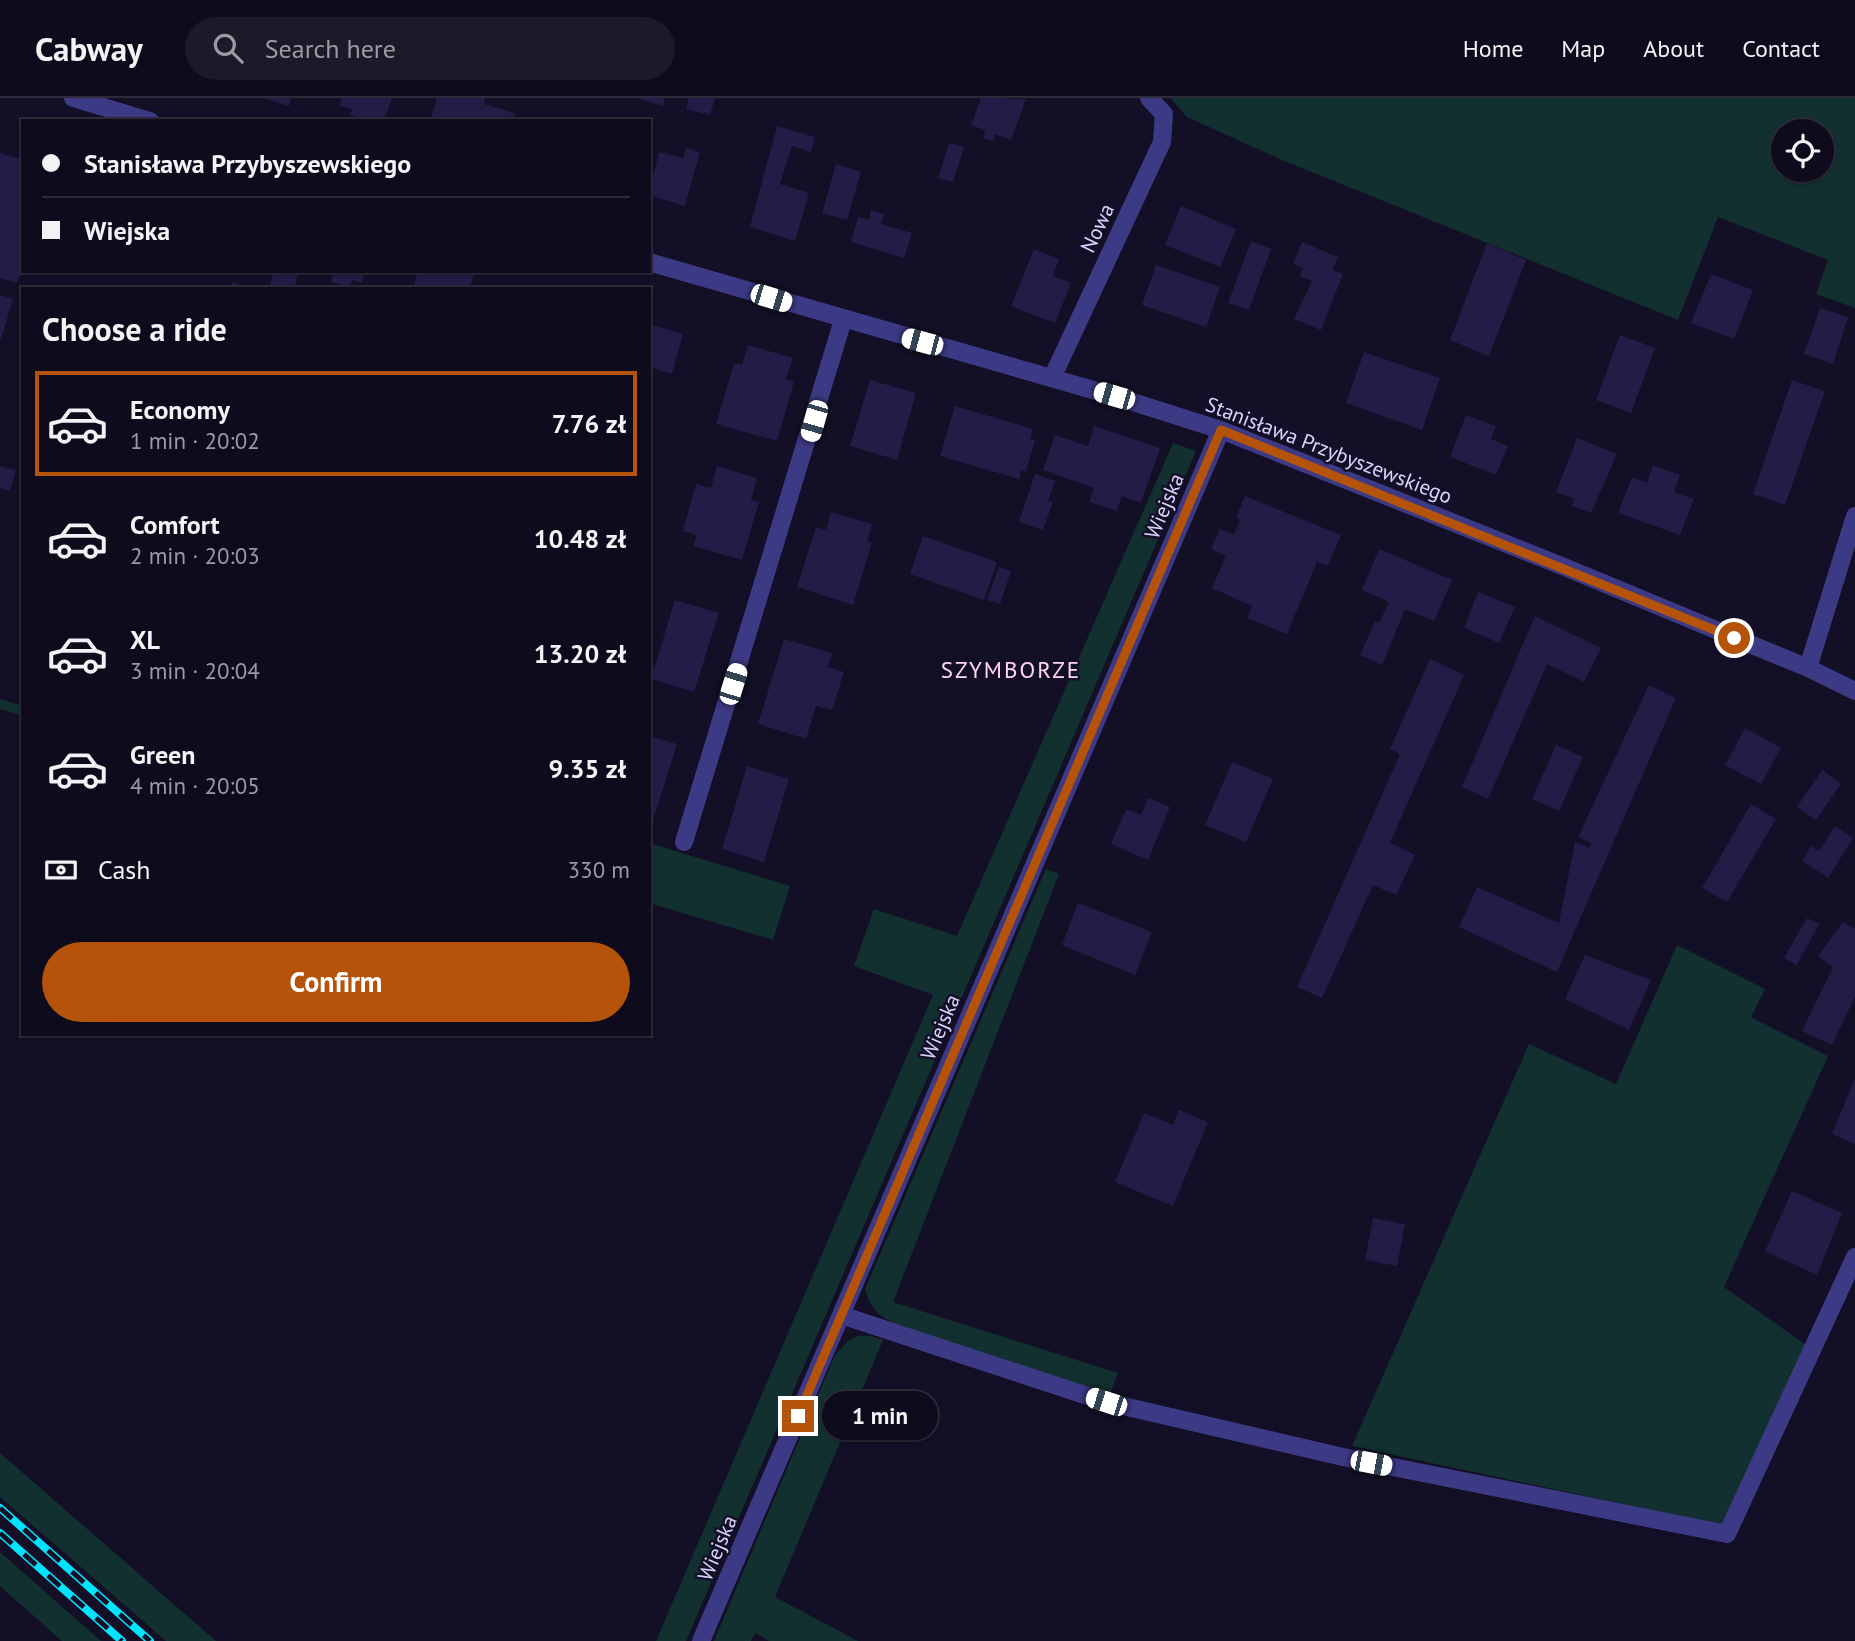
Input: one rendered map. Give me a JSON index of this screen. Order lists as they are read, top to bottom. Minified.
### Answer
{"streets":{"street":["Nowa","Stanisława Przybyszewskiego","Wiejska"]},"crossings":[["Nowa","Stanisława Przybyszewskiego"],["Stanisława Przybyszewskiego","Wiejska"]],"districts":["SZYMBORZE"],"page":{"header":"Cabway","search":"Search here","nav":["Home","Map","About","Contact"],"banner":["Stanisława Przybyszewskiego","Wiejska"],"heading":"Choose a ride","list":[{"name":"Economy","note":"1 min · 20:02","value":"7.76 zł"},{"name":"Comfort","note":"2 min · 20:03","value":"10.48 zł"},{"name":"XL","note":"3 min · 20:04","value":"13.20 zł"},{"name":"Green","note":"4 min · 20:05","value":"9.35 zł"}],"pay":["Cash","330 m"],"buttons":"Confirm","bubble":"1 min"}}
